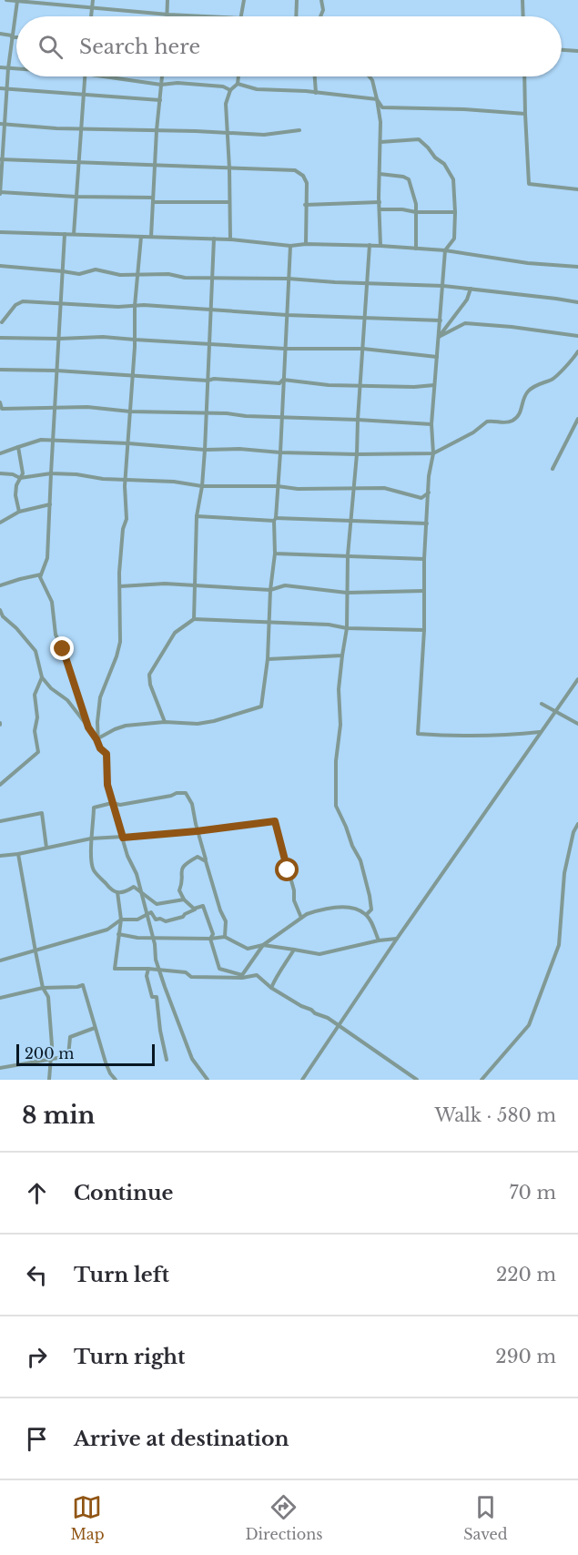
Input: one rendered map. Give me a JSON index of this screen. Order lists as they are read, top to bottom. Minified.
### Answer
{"scale_bar":"200 m","page":{"search":"Search here","scale":"200 m","heading":["8 min","Walk · 580 m"],"list":[["Continue","70 m"],["Turn left","220 m"],["Turn right","290 m"],"Arrive at destination"],"nav":["Map","Directions","Saved"]}}
